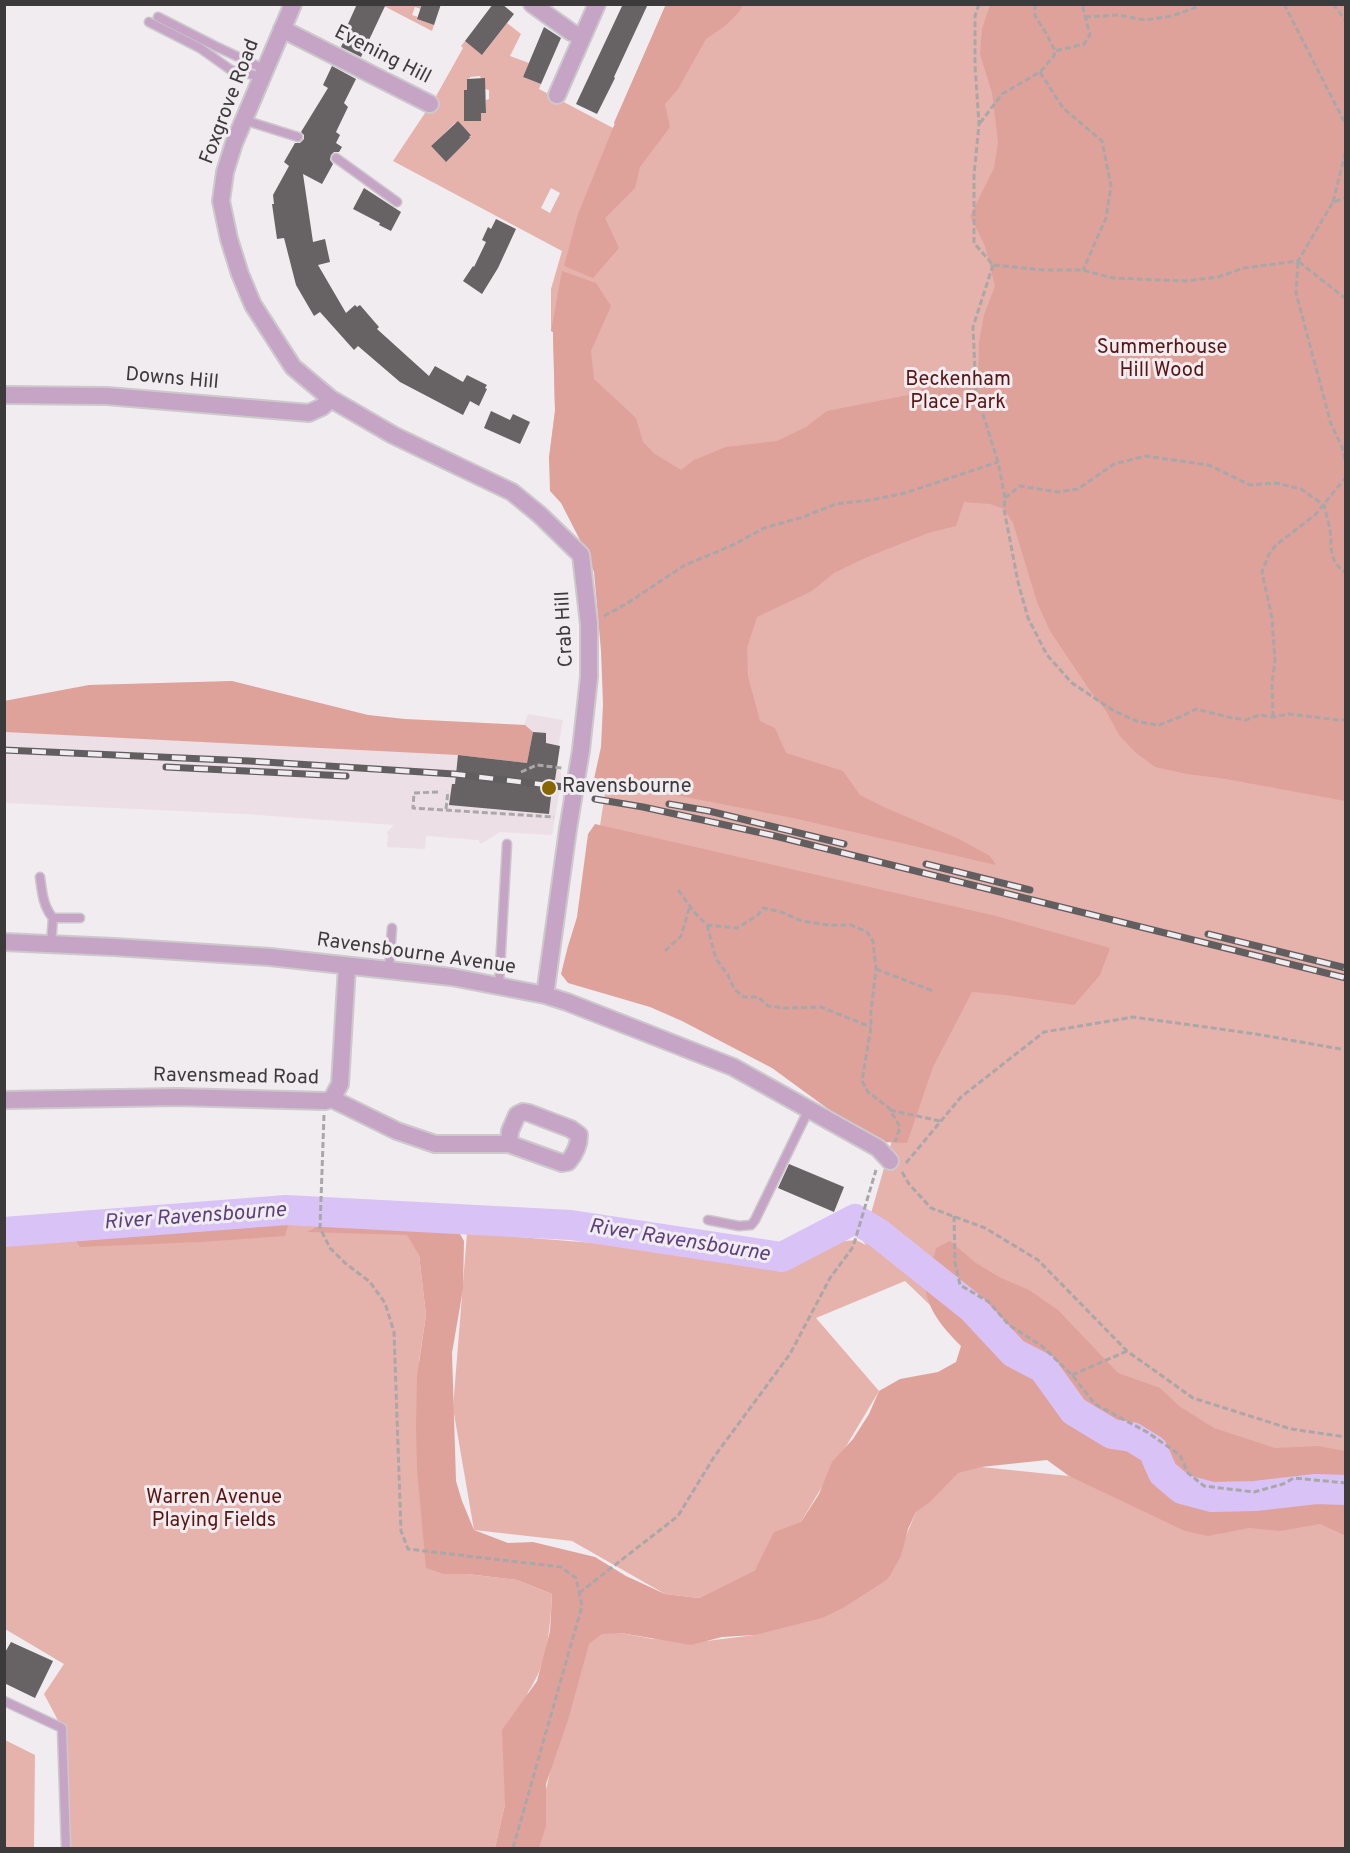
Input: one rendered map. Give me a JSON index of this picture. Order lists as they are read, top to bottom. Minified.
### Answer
{"streets":{"street":["Evening Hill","Foxgrove Road","Downs Hill","Crab Hill","Ravensbourne Avenue","Ravensmead Road"]},"crossings":[["Evening Hill","Foxgrove Road"],["Foxgrove Road","Downs Hill"],["Foxgrove Road","Crab Hill"],["Downs Hill","Crab Hill"],["Crab Hill","Ravensbourne Avenue"],["Ravensbourne Avenue","Ravensmead Road"]],"water":["River Ravensbourne"],"parks":["Summerhouse Hill Wood","Beckenham Place Park","Warren Avenue Playing Fields"],"places":["Ravensbourne"]}
